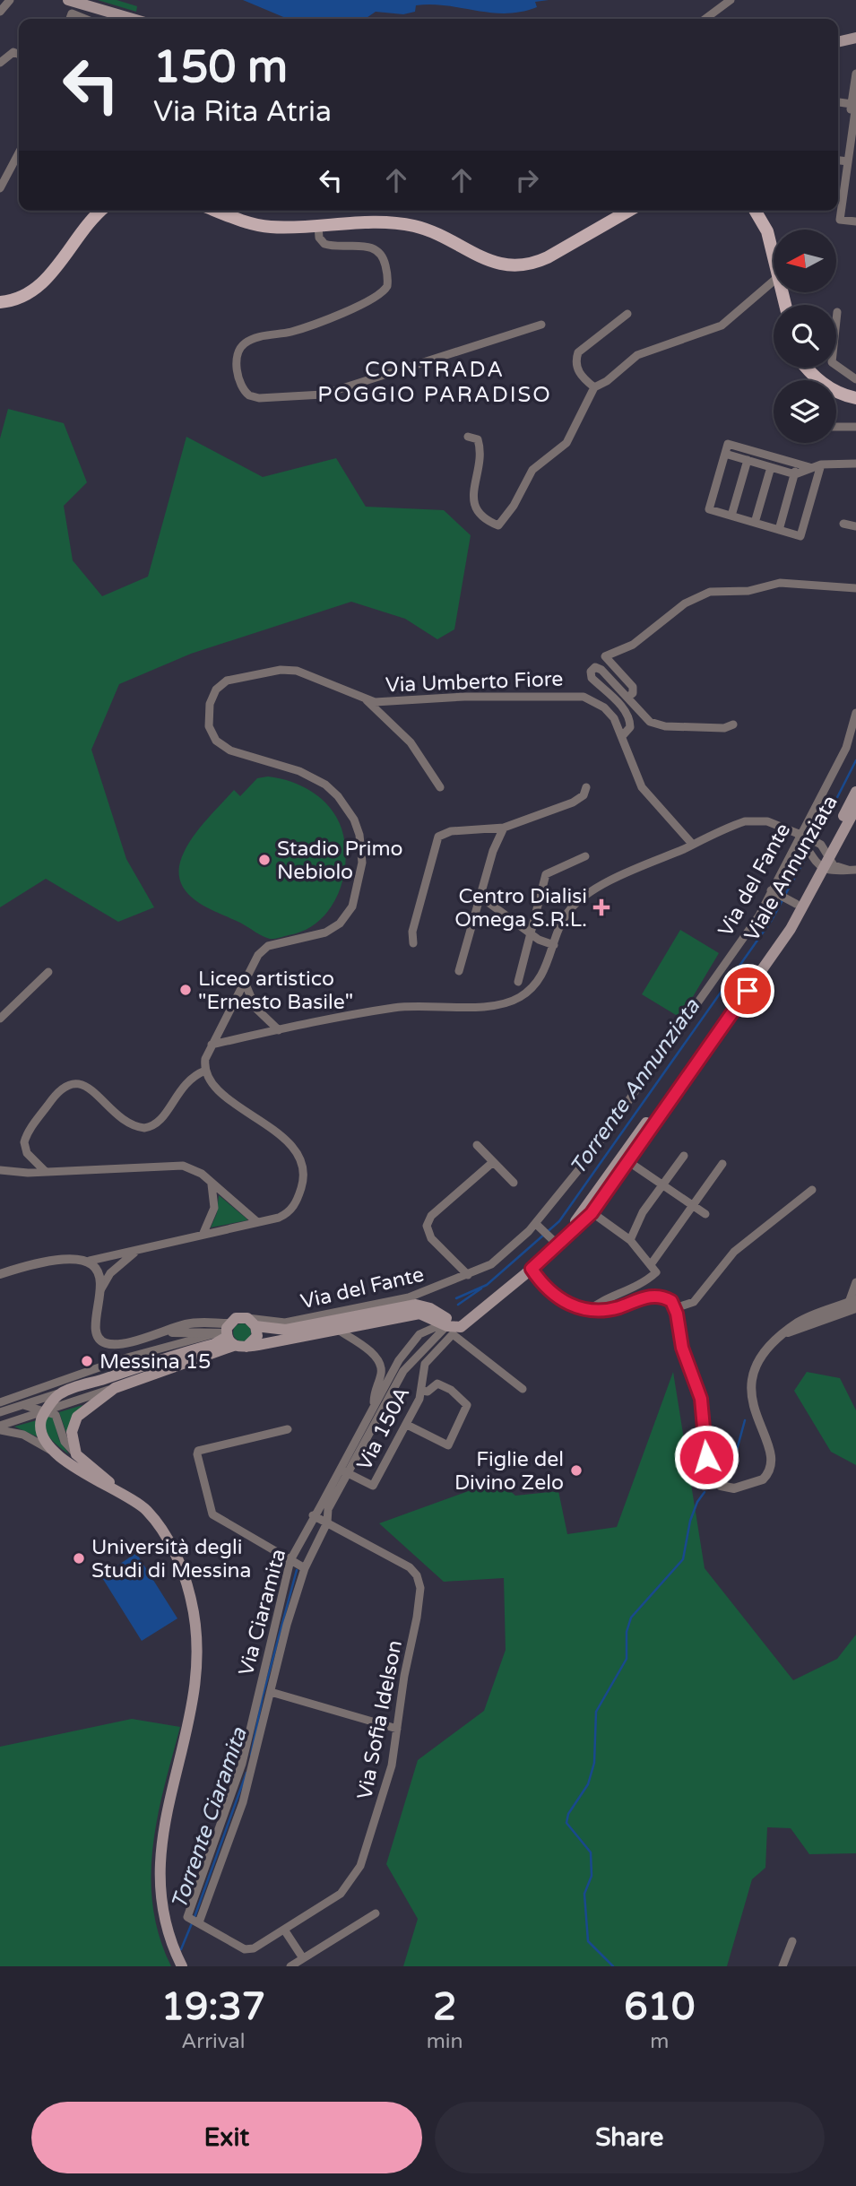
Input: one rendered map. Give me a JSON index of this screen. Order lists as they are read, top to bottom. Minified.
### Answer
{"streets":{"main road":["Viale Annunziata"],"street":["Via Umberto Fiore","Via del Fante","Via 150A","Via Ciaramita","Via Sofia Idelson"]},"crossings":[["Viale Annunziata","Via 150A"],["Viale Annunziata","Via Ciaramita"],["Via 150A","Via Ciaramita"],["Via Ciaramita","Via Sofia Idelson"]],"districts":["CONTRADA POGGIO PARADISO"],"water":["Torrente Annunziata","Torrente Ciaramita"],"places":{"other":["Stadio Primo Nebiolo","Liceo artistico \"Ernesto Basile\"","Messina 15","Figlie del Divino Zelo","Università degli Studi di Messina"],"health":["Centro Dialisi Omega S.R.L."]},"north":"left","page":{"turn":["150 m","Via Rita Atria"],"eta":["19:37","Arrival","2","min","610","m"],"buttons":["Exit","Share"]}}
